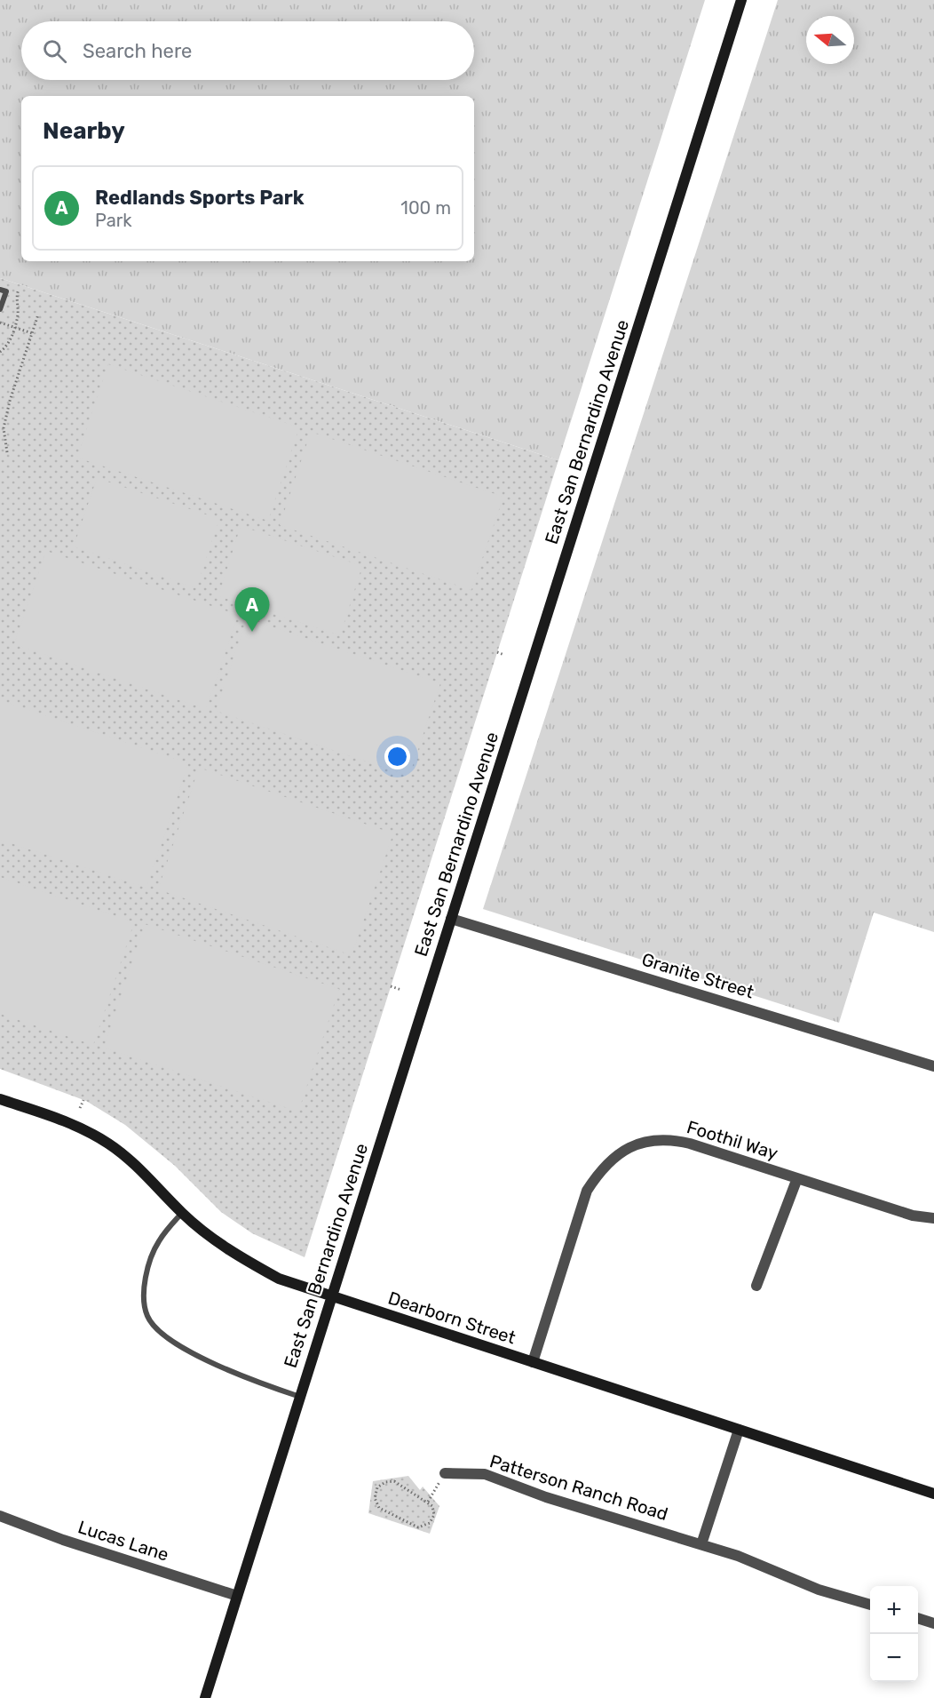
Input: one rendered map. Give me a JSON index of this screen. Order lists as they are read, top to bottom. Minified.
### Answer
{"streets":{"street":["East San Bernardino Avenue","Granite Street","Foothil Way","Dearborn Street","Patterson Ranch Road","Lucas Lane"]},"crossings":[["East San Bernardino Avenue","Granite Street"],["East San Bernardino Avenue","Dearborn Street"],["East San Bernardino Avenue","Lucas Lane"],["Foothil Way","Dearborn Street"]],"north":"left","page":{"search":"Search here","heading":"Nearby","list":[{"mark":"A","name":"Redlands Sports Park","note":"Park","value":"100 m"}],"pins":"A","map_buttons":["+","−"]}}
